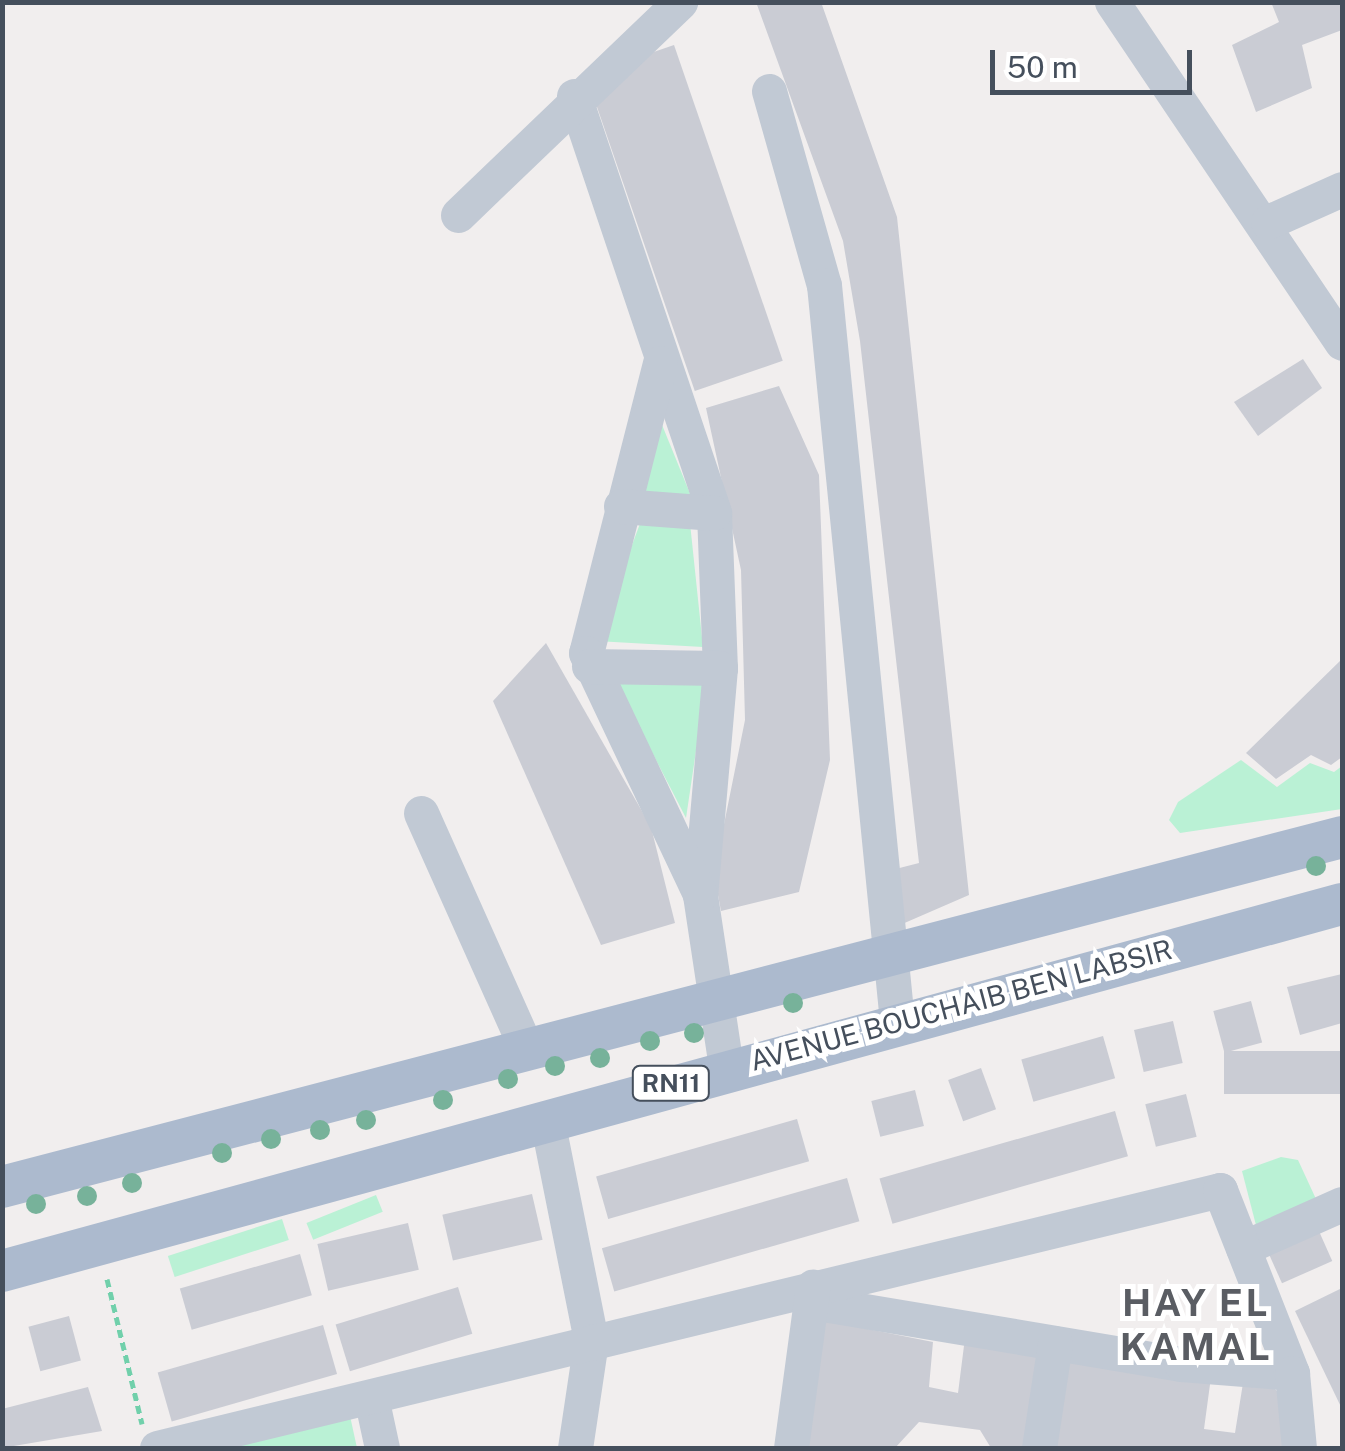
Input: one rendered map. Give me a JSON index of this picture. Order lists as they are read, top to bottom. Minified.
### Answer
{"streets":{"main road":["AVENUE BOUCHAIB BEN LABSIR","RN11"]},"districts":["HAY EL KAMAL"],"scale_bar":"50 m"}
